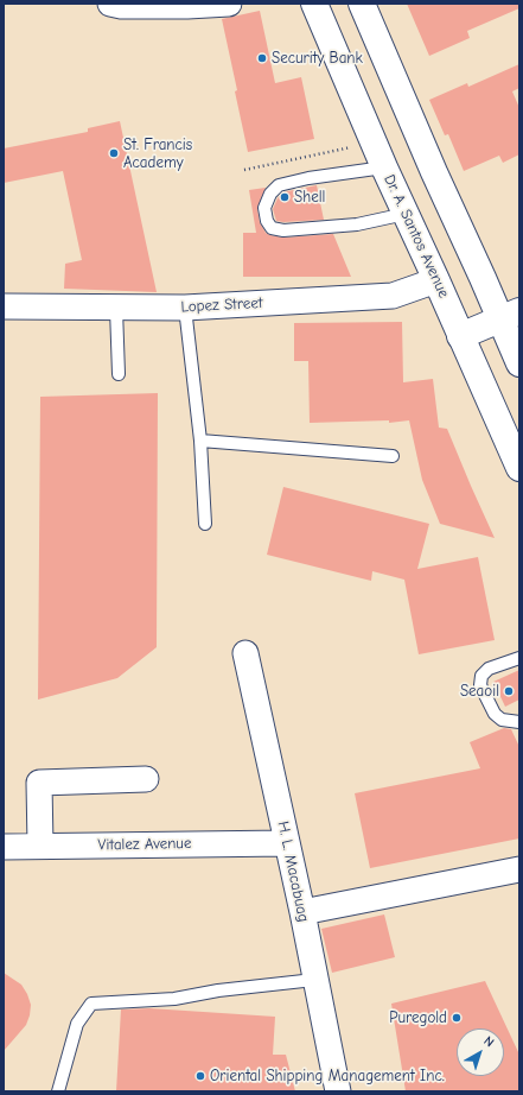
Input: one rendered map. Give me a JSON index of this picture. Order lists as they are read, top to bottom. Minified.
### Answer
{"streets":{"main road":["Dr. A. Santos Avenue"],"street":["Lopez Street","Vitalez Avenue","H. L. Macabuag"]},"crossings":[["Dr. A. Santos Avenue","Lopez Street"],["Vitalez Avenue","H. L. Macabuag"]],"places":["Security Bank","St. Francis Academy","Shell","Seaoil","Puregold","Oriental Shipping Management Inc."],"north":"top right"}
